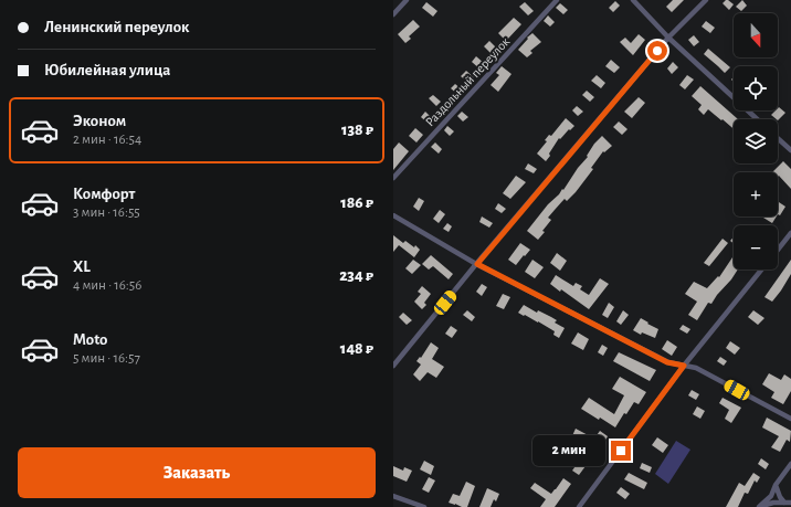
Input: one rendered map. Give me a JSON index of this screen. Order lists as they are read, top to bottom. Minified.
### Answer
{"streets":{"street":["Раздольный переулок"]},"north":"bottom","page":{"banner":["Ленинский переулок","Юбилейная улица"],"map_buttons":["+","−"],"list":[{"name":"Эконом","note":"2 мин · 16:54","value":"138 ₽"},{"name":"Комфорт","note":"3 мин · 16:55","value":"186 ₽"},{"name":"XL","note":"4 мин · 16:56","value":"234 ₽"},{"name":"Moto","note":"5 мин · 16:57","value":"148 ₽"}],"bubble":"2 мин","buttons":"Заказать"}}
